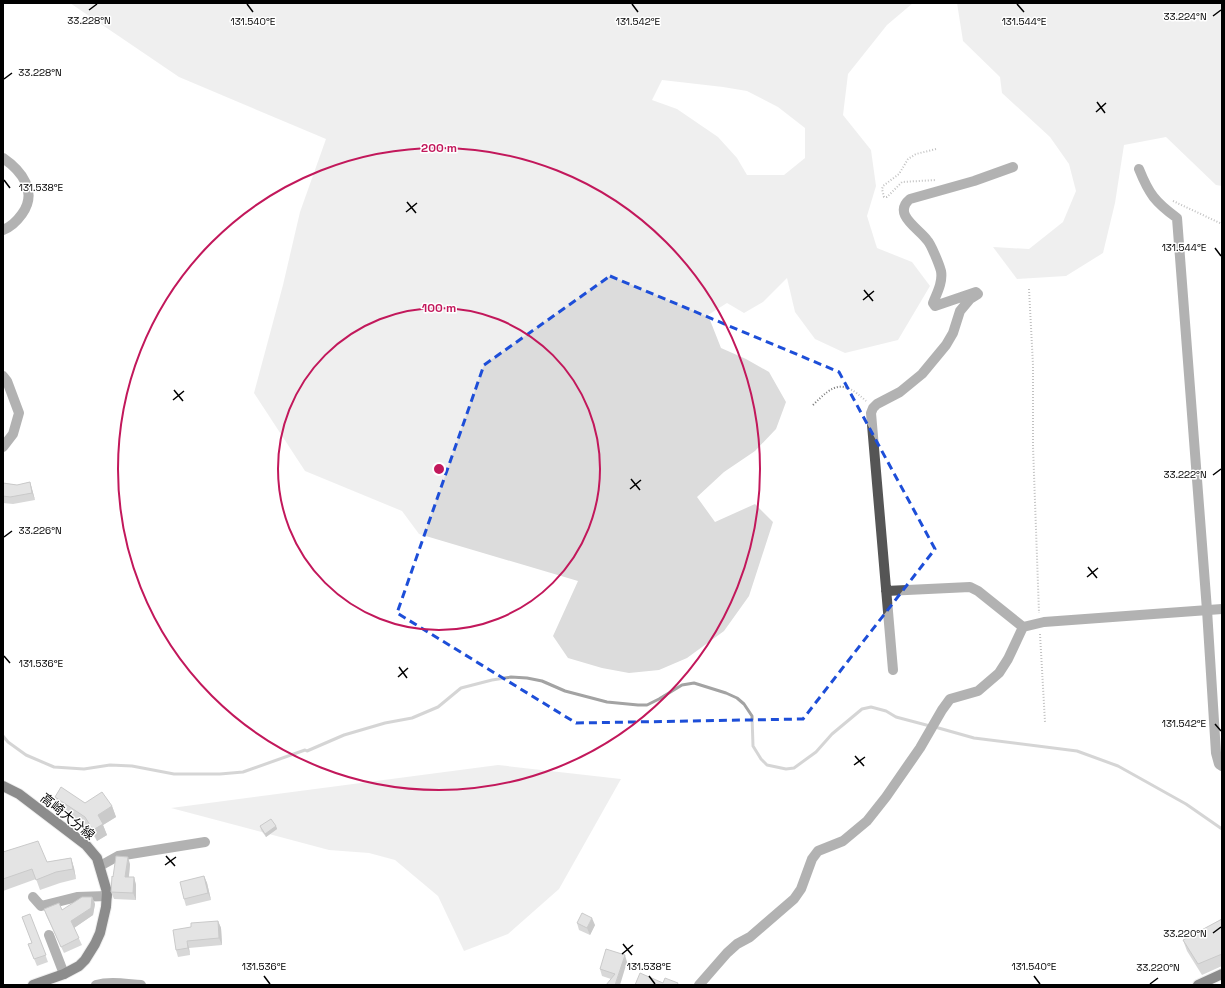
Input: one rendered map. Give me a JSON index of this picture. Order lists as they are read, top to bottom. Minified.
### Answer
{"streets":{"main road":["高崎大分線"]},"coordinates":["33.224°N","33.228°N","131.540°E","131.542°E","131.544°E","131.538°E","33.222°N","33.226°N","131.536°E","33.220°N"],"rings":["200 m","100 m"]}
